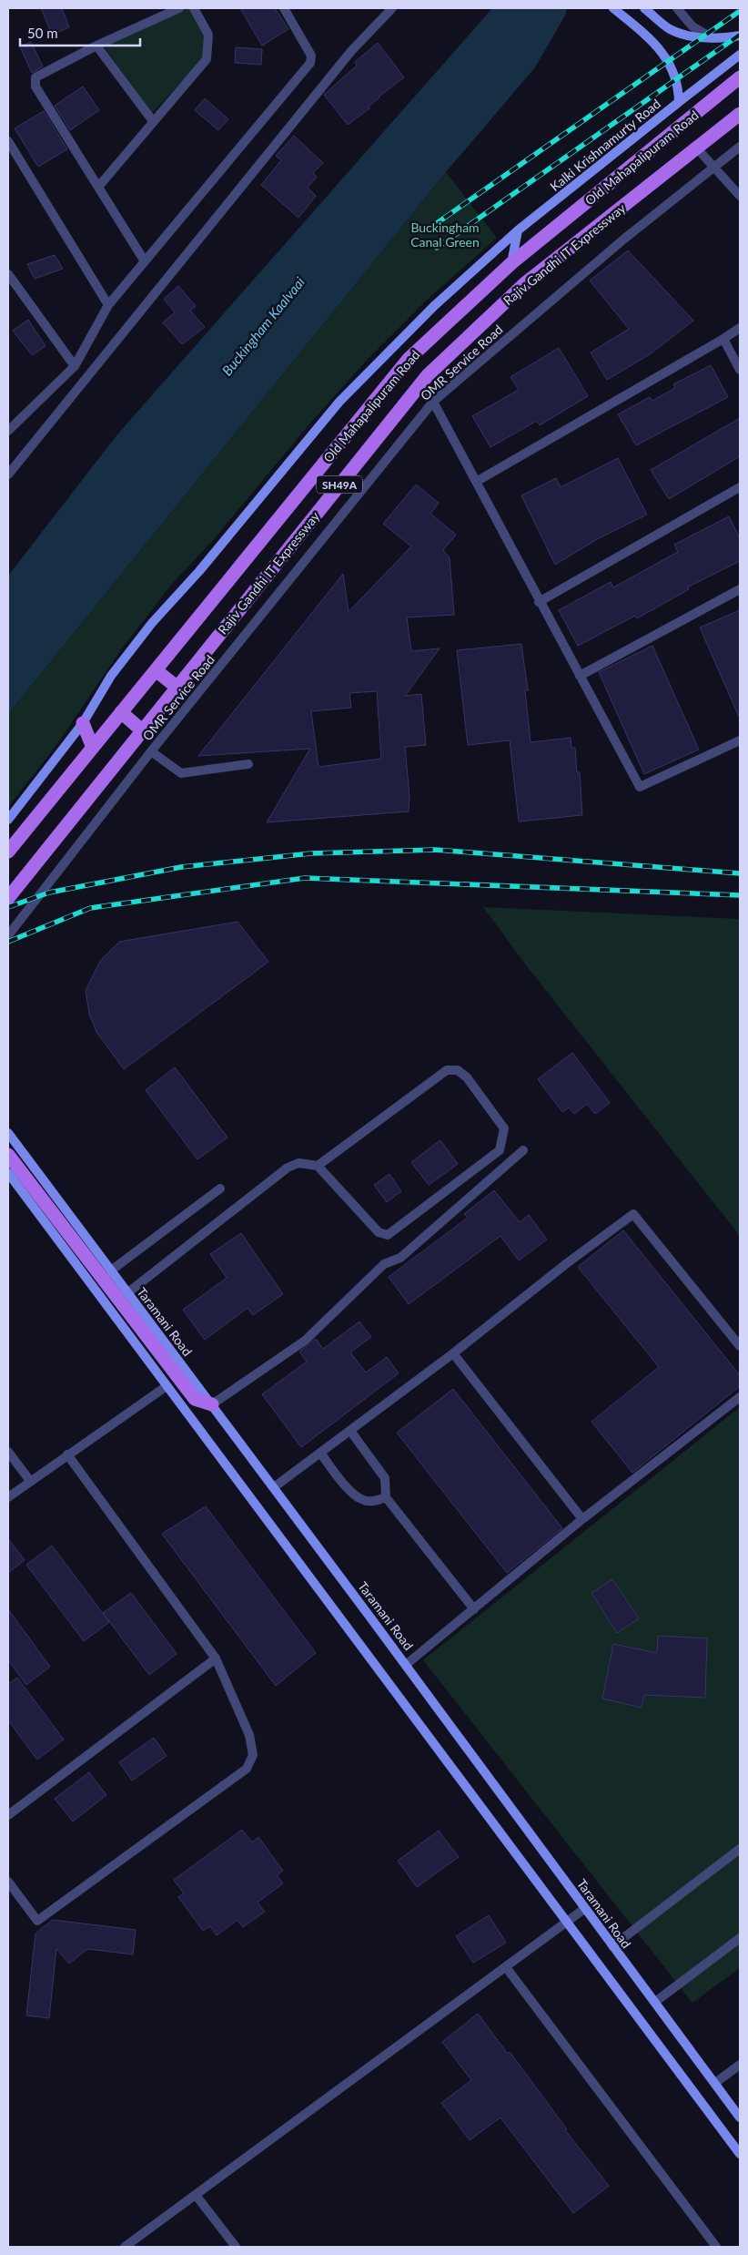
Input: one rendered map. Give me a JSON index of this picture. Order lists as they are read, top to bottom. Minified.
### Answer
{"streets":{"main road":["Old Mahapalipuram Road","Rajiv Gandhi IT Expressway","SH49A"],"street":["Kalki Krishnamurty Road","OMR Service Road","Taramani Road"]},"water":["Buckingham Kaalvaai"],"parks":["Buckingham Canal Green"],"scale_bar":"50 m"}
